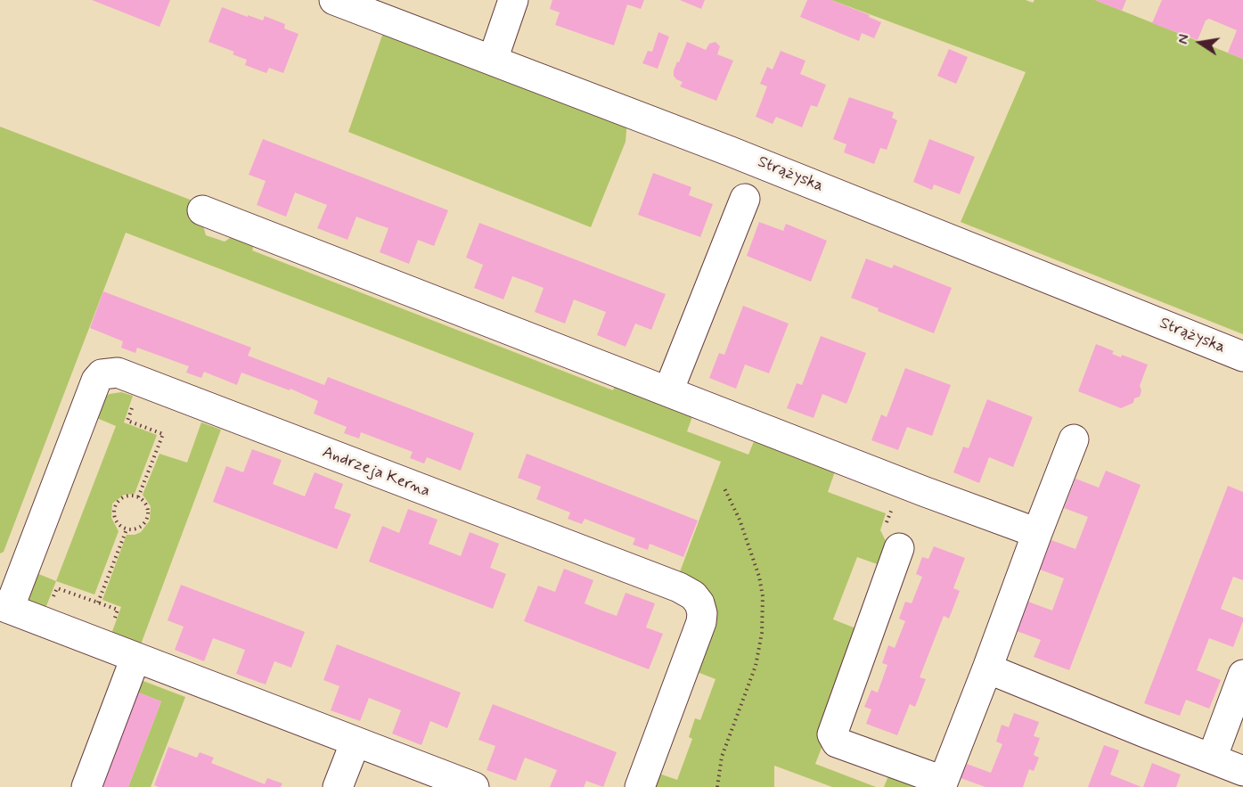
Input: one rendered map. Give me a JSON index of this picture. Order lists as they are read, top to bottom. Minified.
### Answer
{"streets":{"street":["Strążyska","Andrzeja Kerna"]},"north":"left"}
